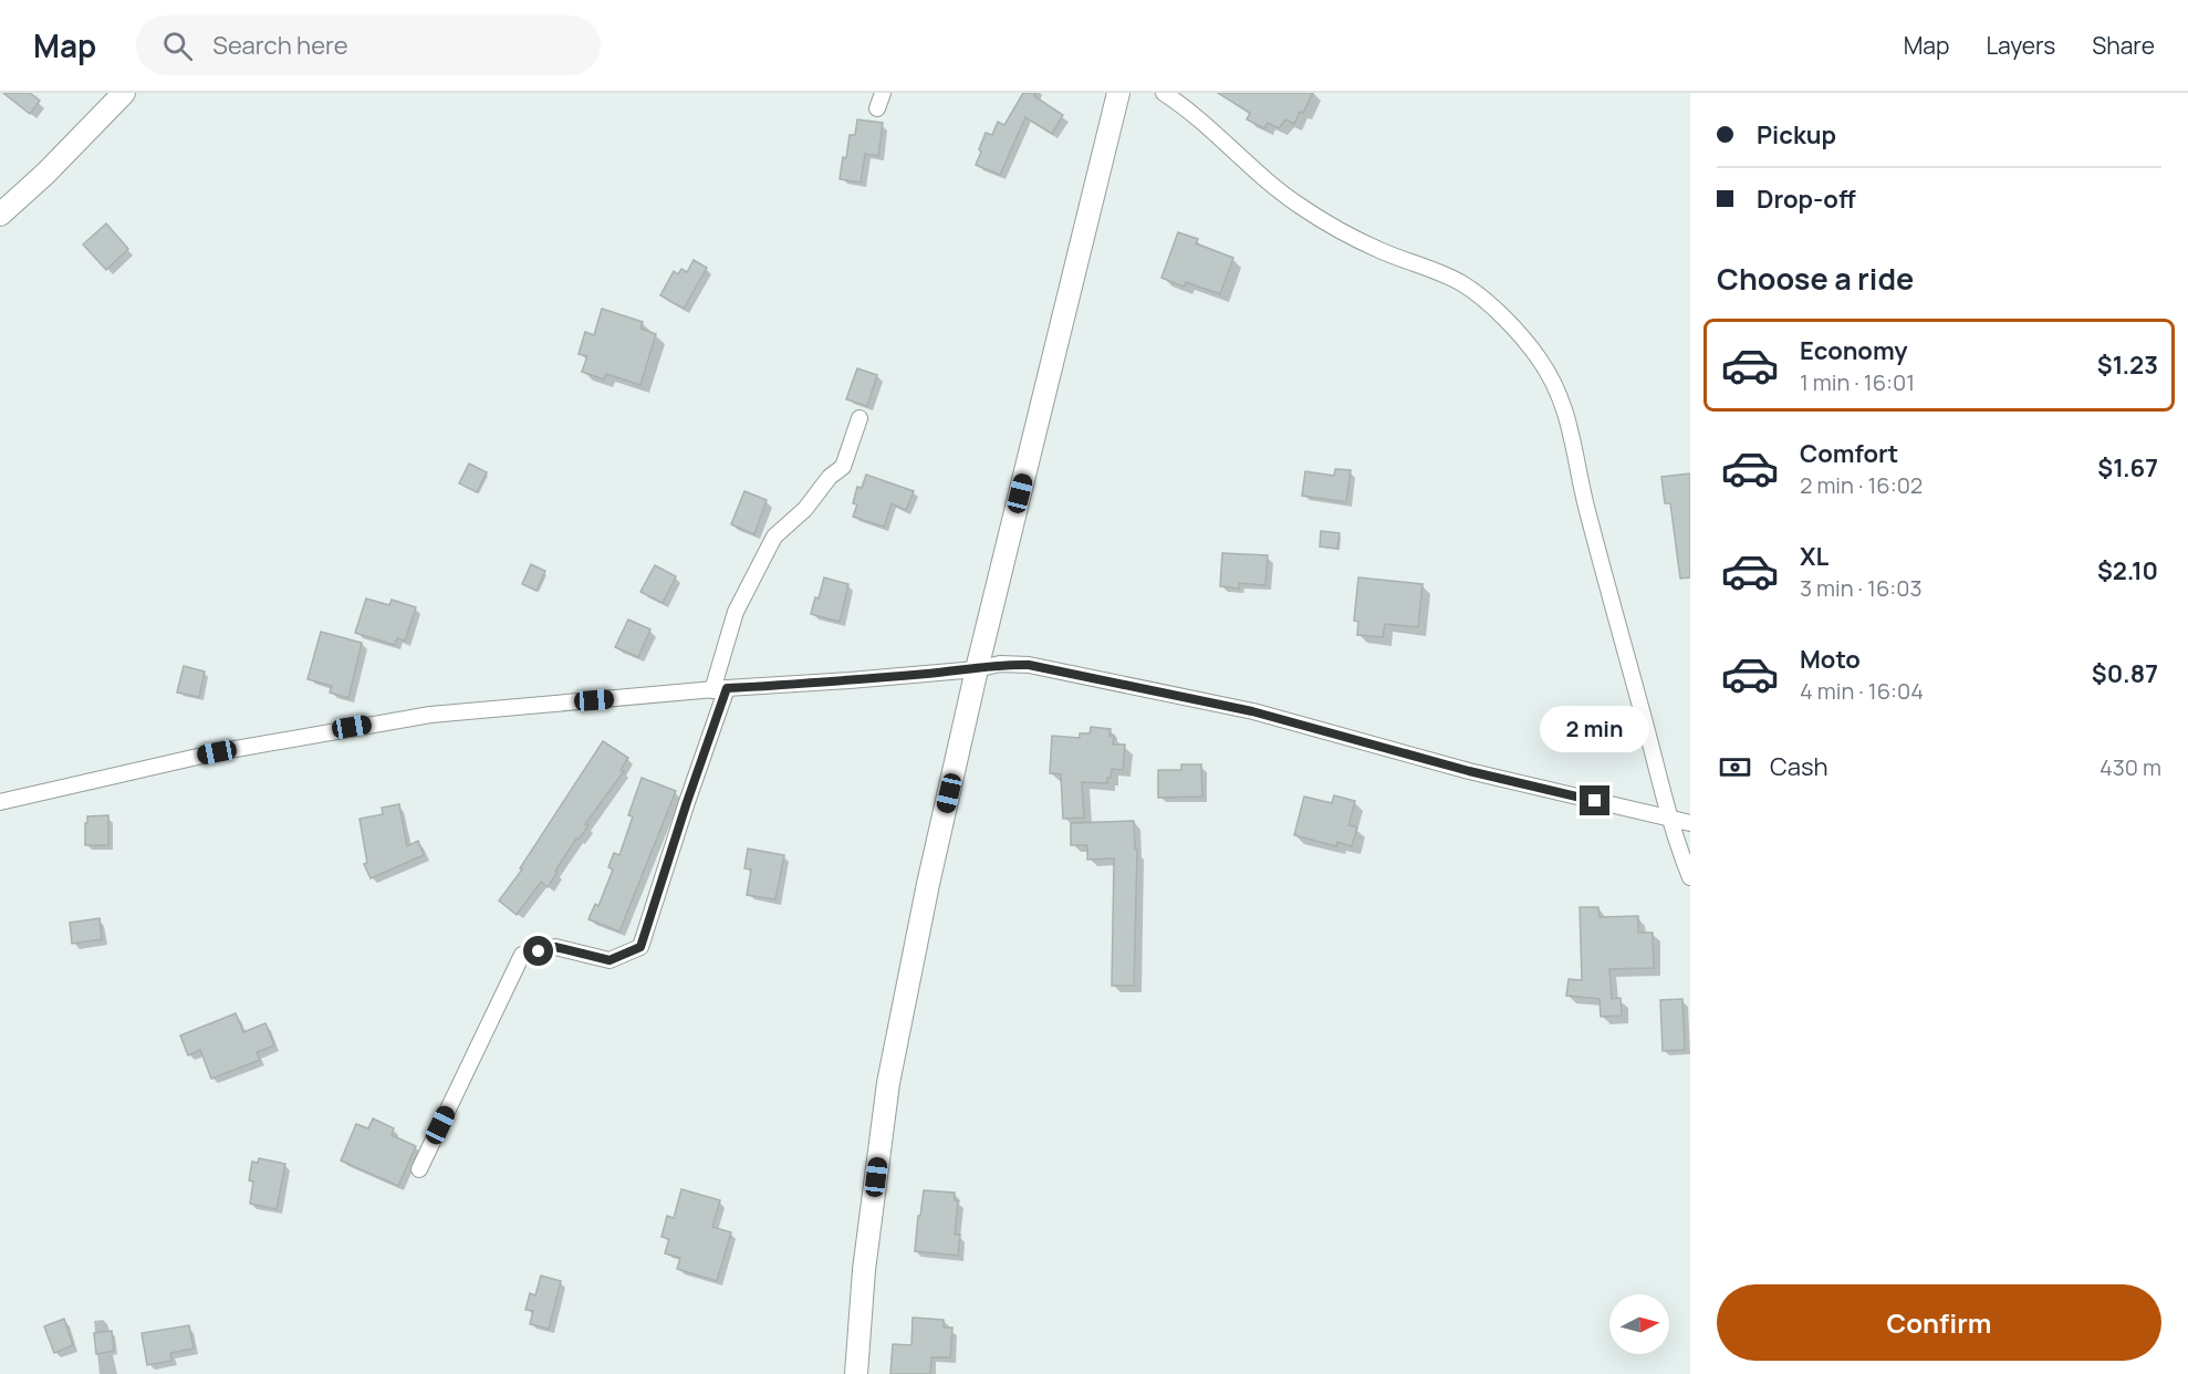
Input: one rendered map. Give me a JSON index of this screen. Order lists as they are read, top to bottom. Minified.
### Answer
{"north":"right","page":{"header":"Map","search":"Search here","nav":["Map","Layers","Share"],"banner":["Pickup","Drop-off"],"heading":"Choose a ride","list":[{"name":"Economy","note":"1 min · 16:01","value":"$1.23"},{"name":"Comfort","note":"2 min · 16:02","value":"$1.67"},{"name":"XL","note":"3 min · 16:03","value":"$2.10"},{"name":"Moto","note":"4 min · 16:04","value":"$0.87"}],"bubble":"2 min","pay":["Cash","430 m"],"buttons":"Confirm"}}
